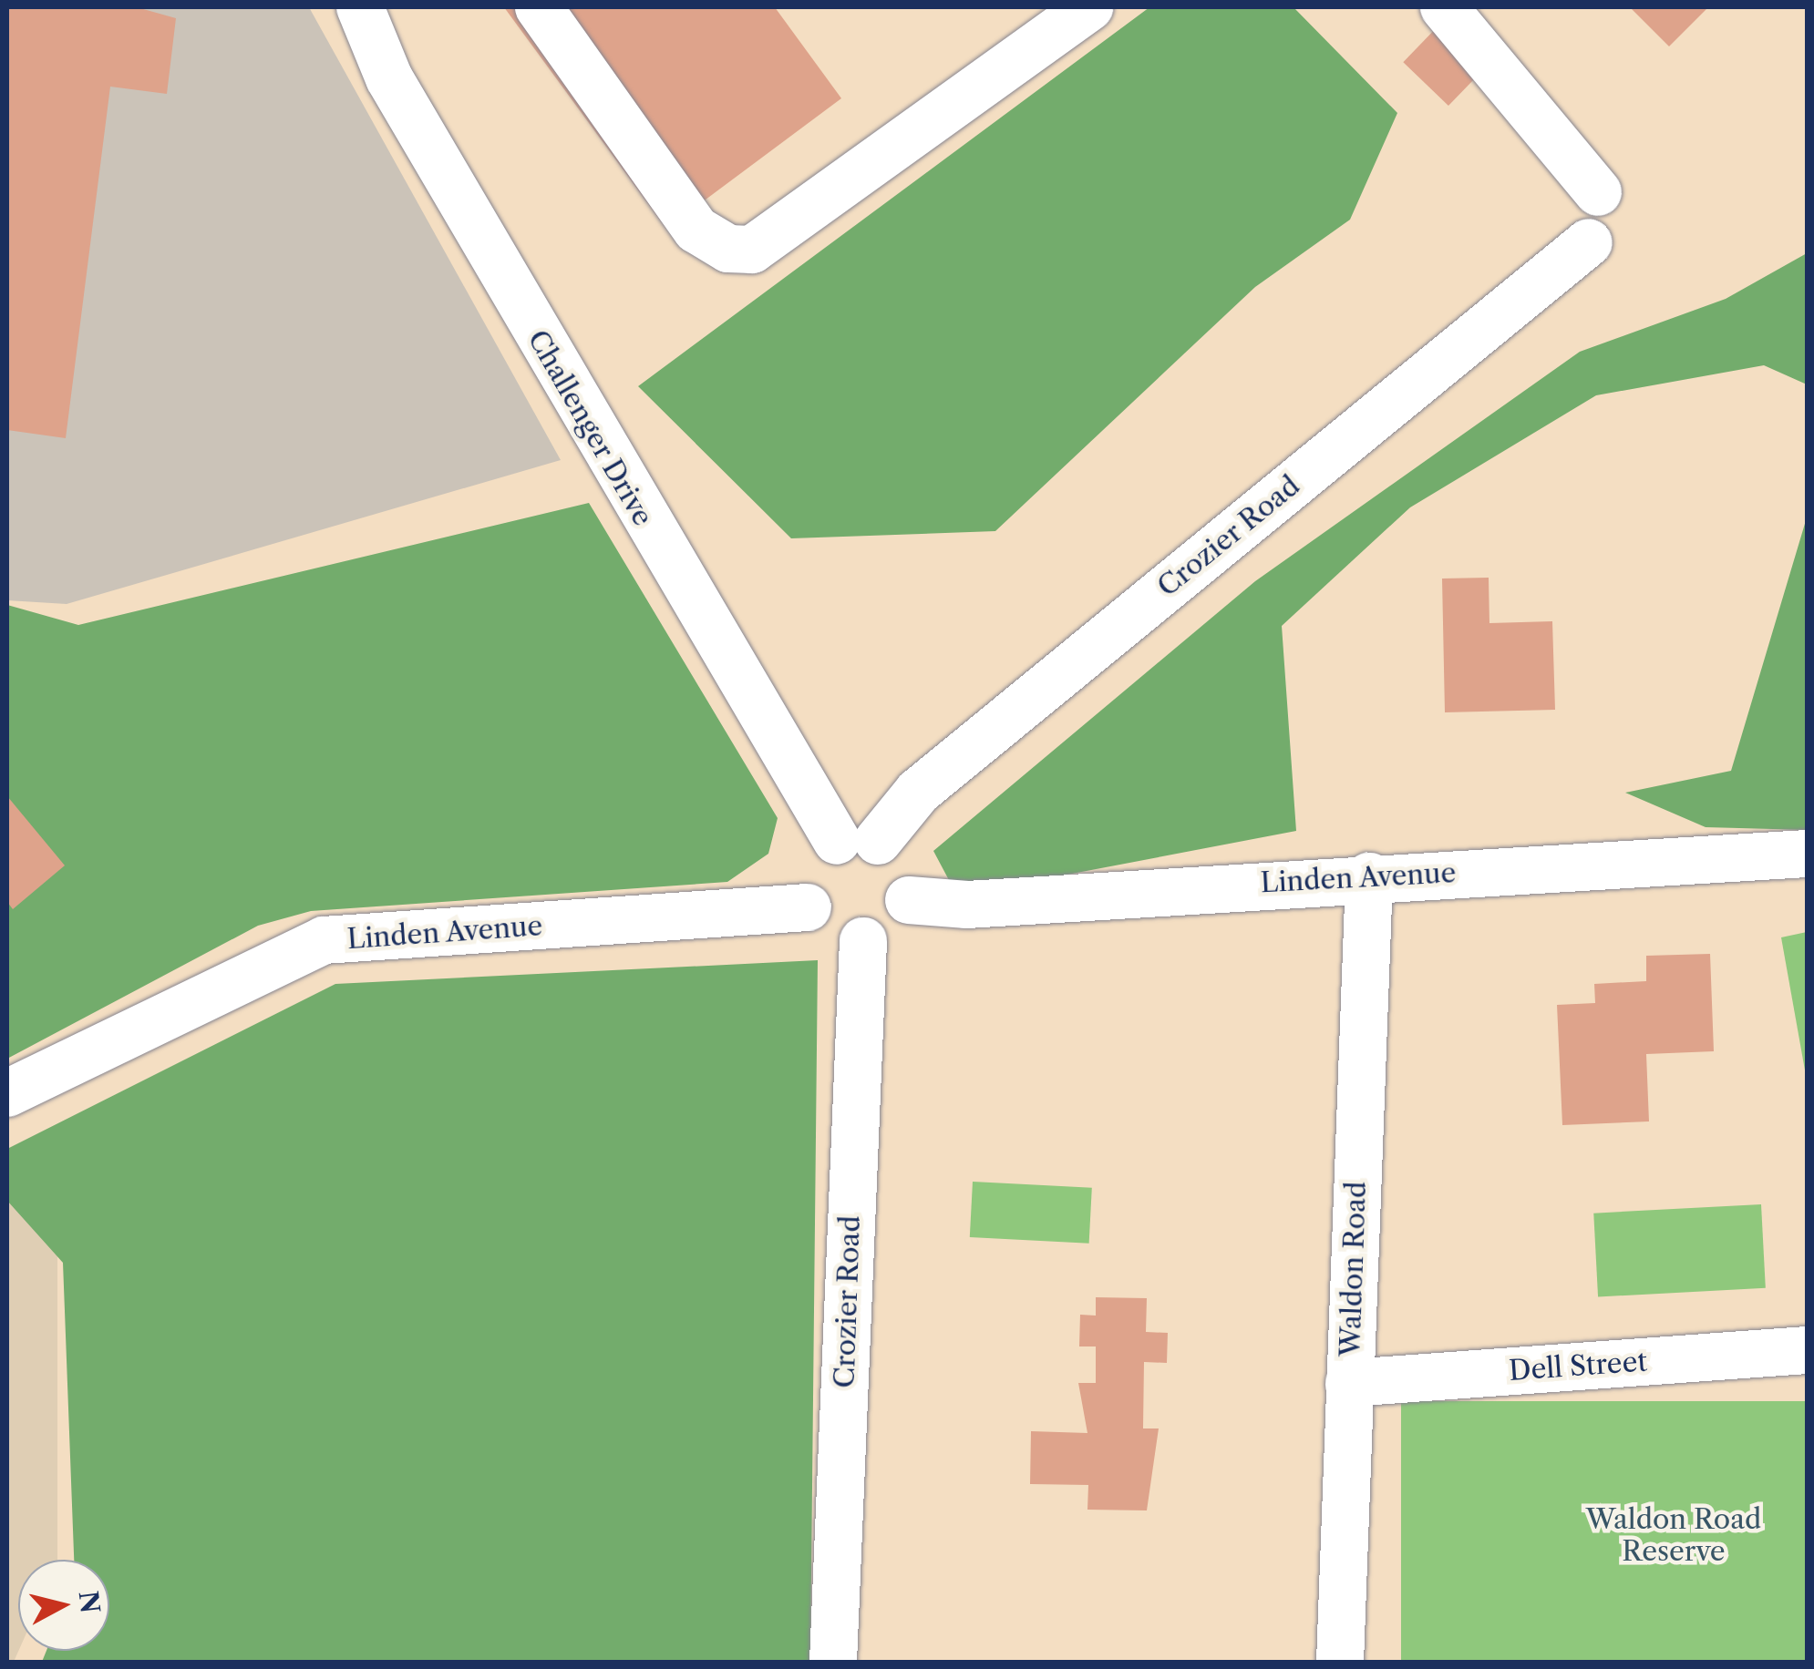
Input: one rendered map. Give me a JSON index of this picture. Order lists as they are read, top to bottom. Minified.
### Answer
{"streets":{"street":["Challenger Drive","Crozier Road","Linden Avenue","Waldon Road","Dell Street"]},"crossings":[["Challenger Drive","Crozier Road"],["Challenger Drive","Linden Avenue"],["Crozier Road","Linden Avenue"],["Linden Avenue","Waldon Road"],["Waldon Road","Dell Street"]],"parks":["Waldon Road Reserve"],"north":"right"}
